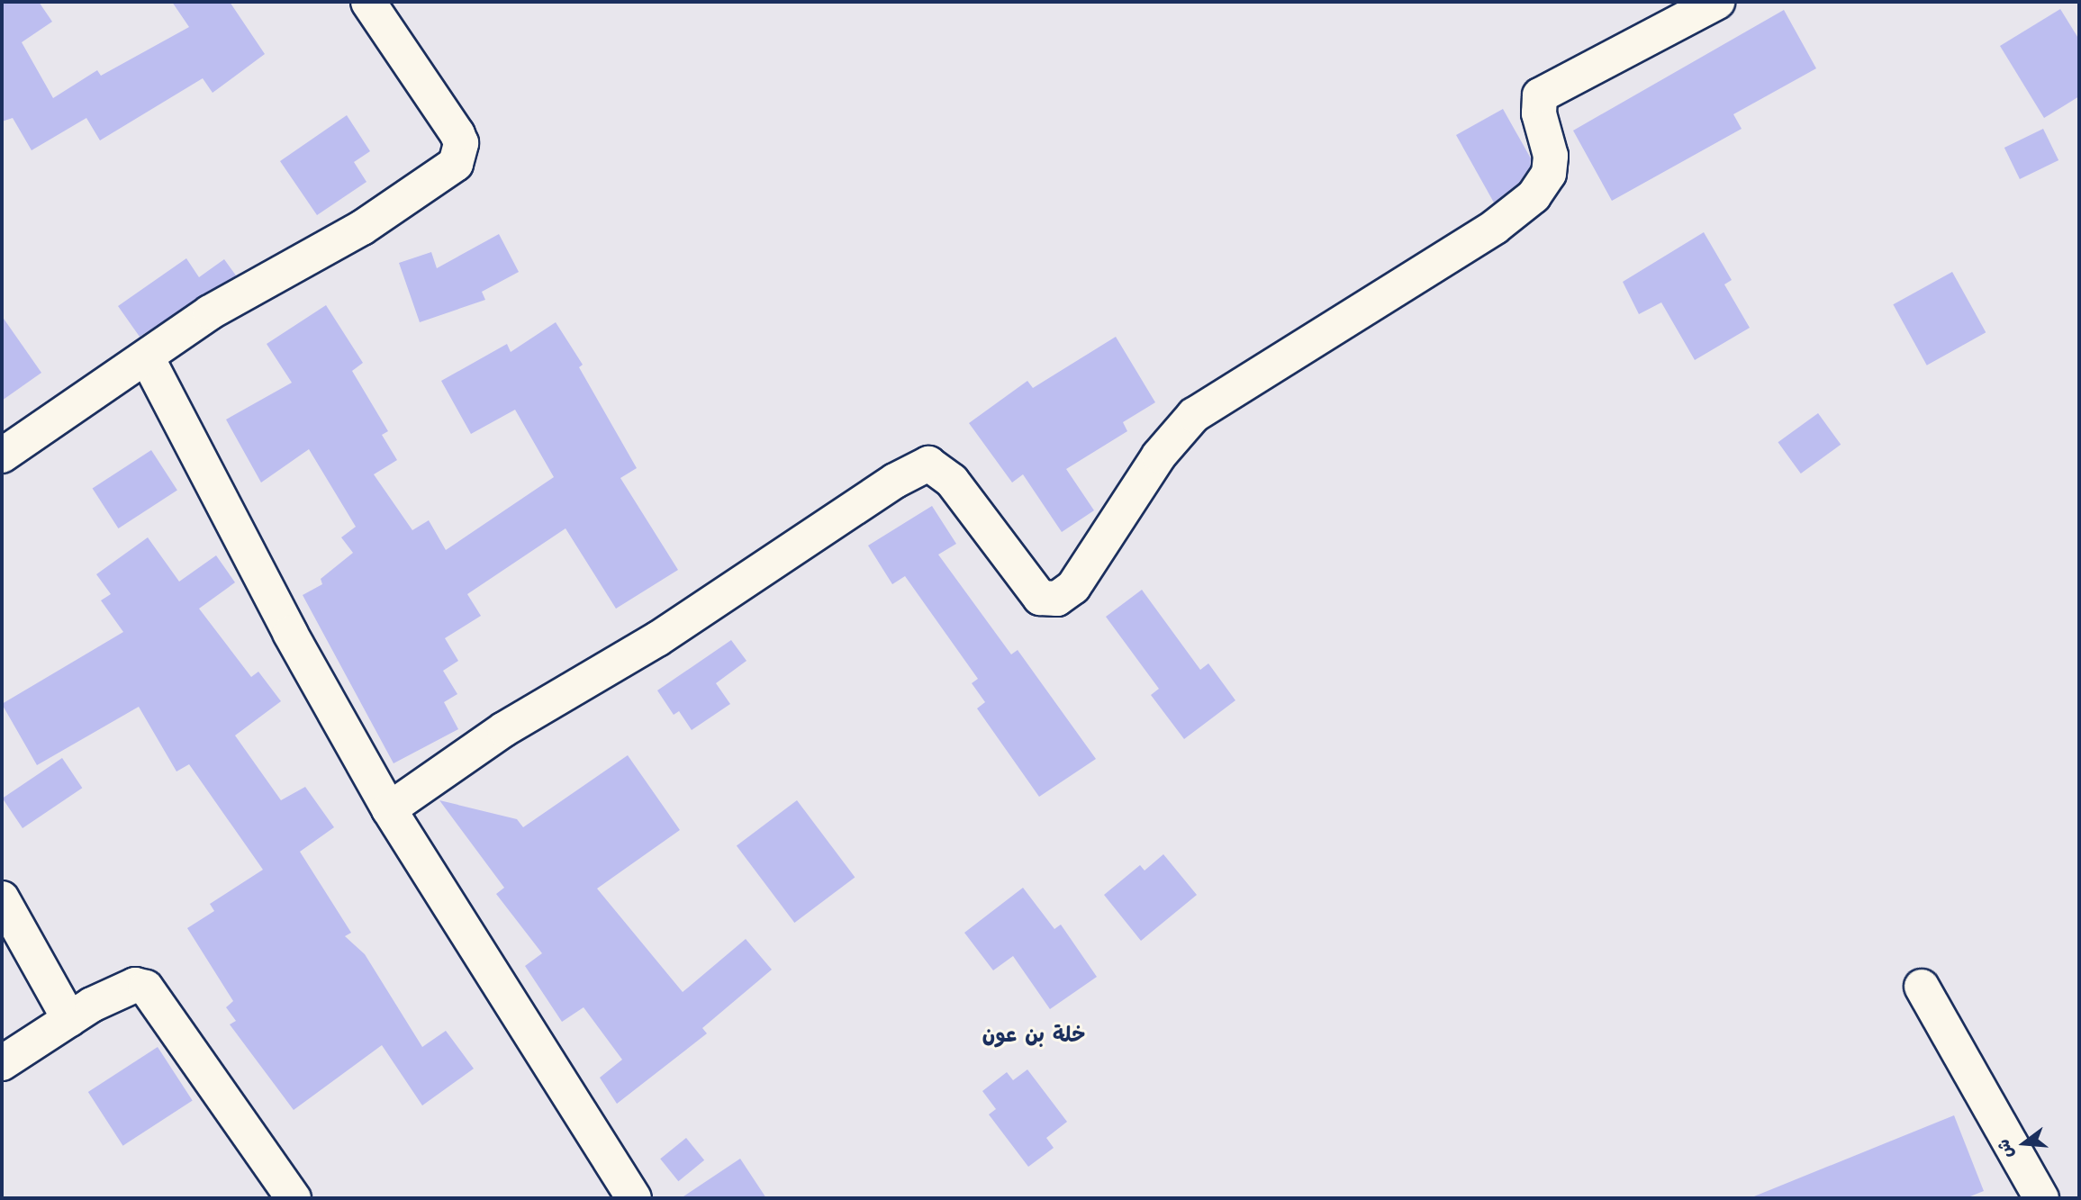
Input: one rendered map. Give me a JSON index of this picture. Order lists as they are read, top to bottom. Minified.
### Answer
{"districts":["خلة بن عون"],"north":"left"}
